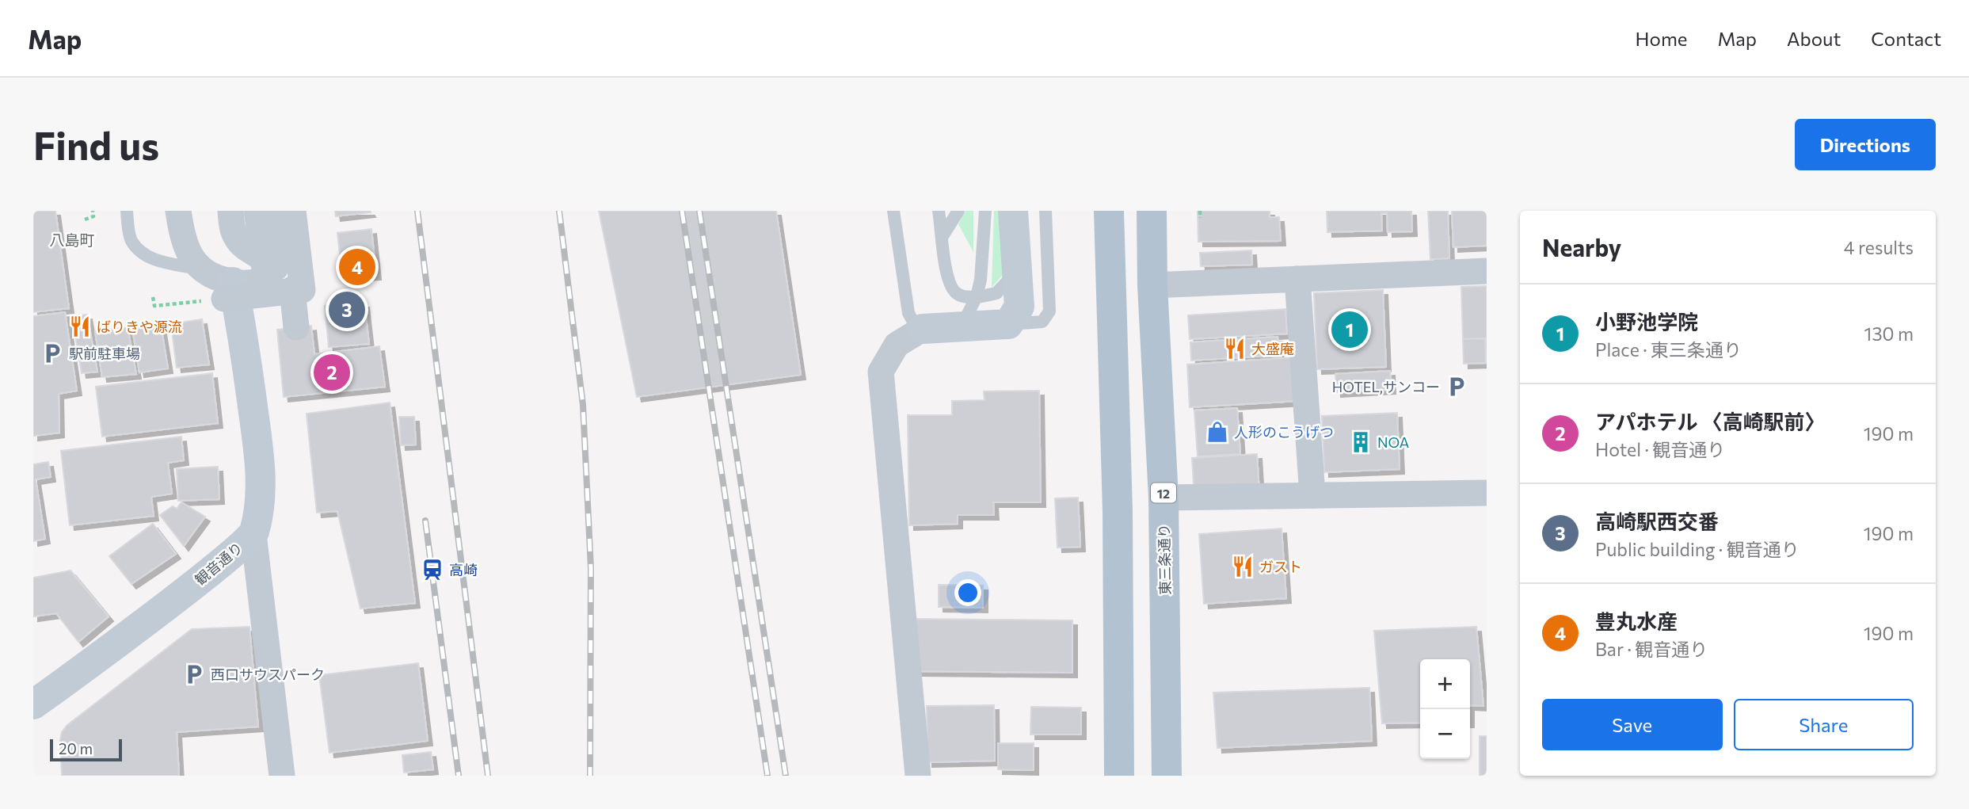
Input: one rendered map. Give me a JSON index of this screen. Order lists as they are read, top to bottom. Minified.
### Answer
{"streets":{"main road":["12","東三条通り"],"street":["観音通り"]},"districts":["八島町"],"places":{"restaurant":["ばりきや源流","大盛庵","ガスト"],"parking":["駅前駐車場","HOTEL,サンコー","西口サウスパーク"],"shop":["人形のこうげつ"],"building":["NOA"],"station":["高崎"]},"scale_bar":"20 m","page":{"header":"Map","nav":["Home","Map","About","Contact"],"buttons":["Directions",["Save","Share"]],"title":"Find us","heading":["Nearby","4 results"],"pins":["4","3","1","2"],"list":[{"mark":"1","name":"小野池学院","note":"Place · 東三条通り","value":"130 m"},{"mark":"2","name":"アパホテル 〈高崎駅前〉","note":"Hotel · 観音通り","value":"190 m"},{"mark":"3","name":"高崎駅西交番","note":"Public building · 観音通り","value":"190 m"},{"mark":"4","name":"豊丸水産","note":"Bar · 観音通り","value":"190 m"}],"map_buttons":["+","−"],"scale":"20 m"}}
